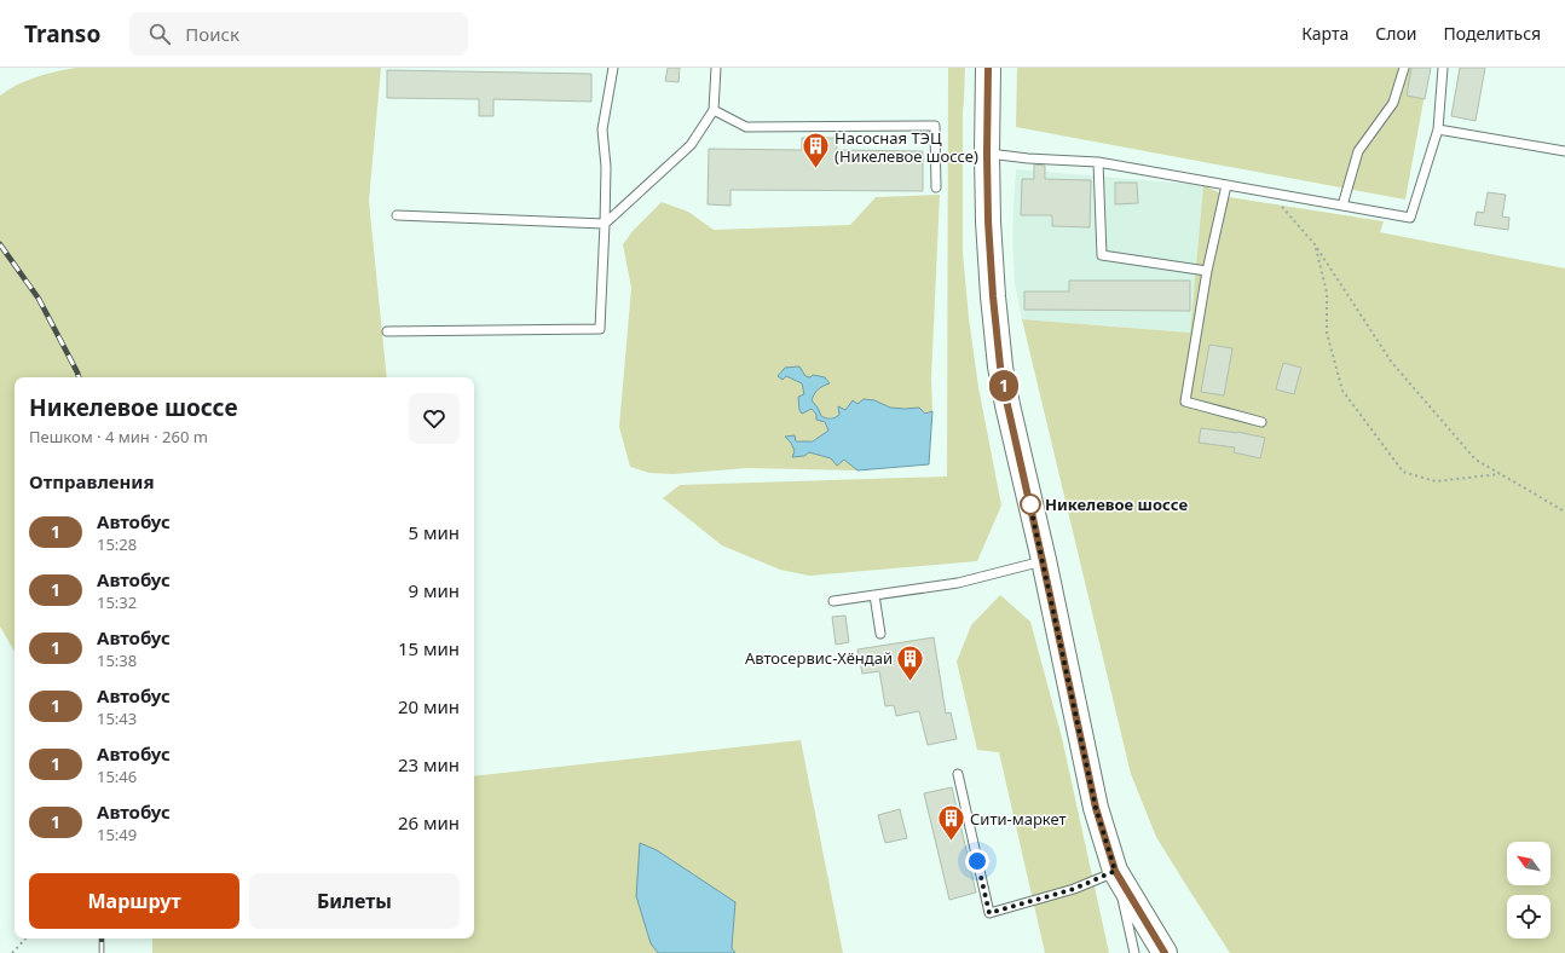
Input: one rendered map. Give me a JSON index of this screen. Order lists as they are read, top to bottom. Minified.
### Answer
{"places":{"building":["Насосная ТЭЦ (Никелевое шоссе)","Автосервис-Хёндай","Сити-маркет"],"other":["Никелевое шоссе"]},"lines":["bus line 1"],"north":"top left","page":{"header":"Transo","search":"Поиск","nav":["Карта","Слои","Поделиться"],"on_map":"1","heading":[["Никелевое шоссе","Пешком · 4 мин · 260 m"],"Отправления"],"list":[{"mark":"1","name":"Автобус","note":"15:28","value":"5 мин"},{"mark":"1","name":"Автобус","note":"15:32","value":"9 мин"},{"mark":"1","name":"Автобус","note":"15:38","value":"15 мин"},{"mark":"1","name":"Автобус","note":"15:43","value":"20 мин"},{"mark":"1","name":"Автобус","note":"15:46","value":"23 мин"},{"mark":"1","name":"Автобус","note":"15:49","value":"26 мин"}],"buttons":["Маршрут","Билеты"]}}
